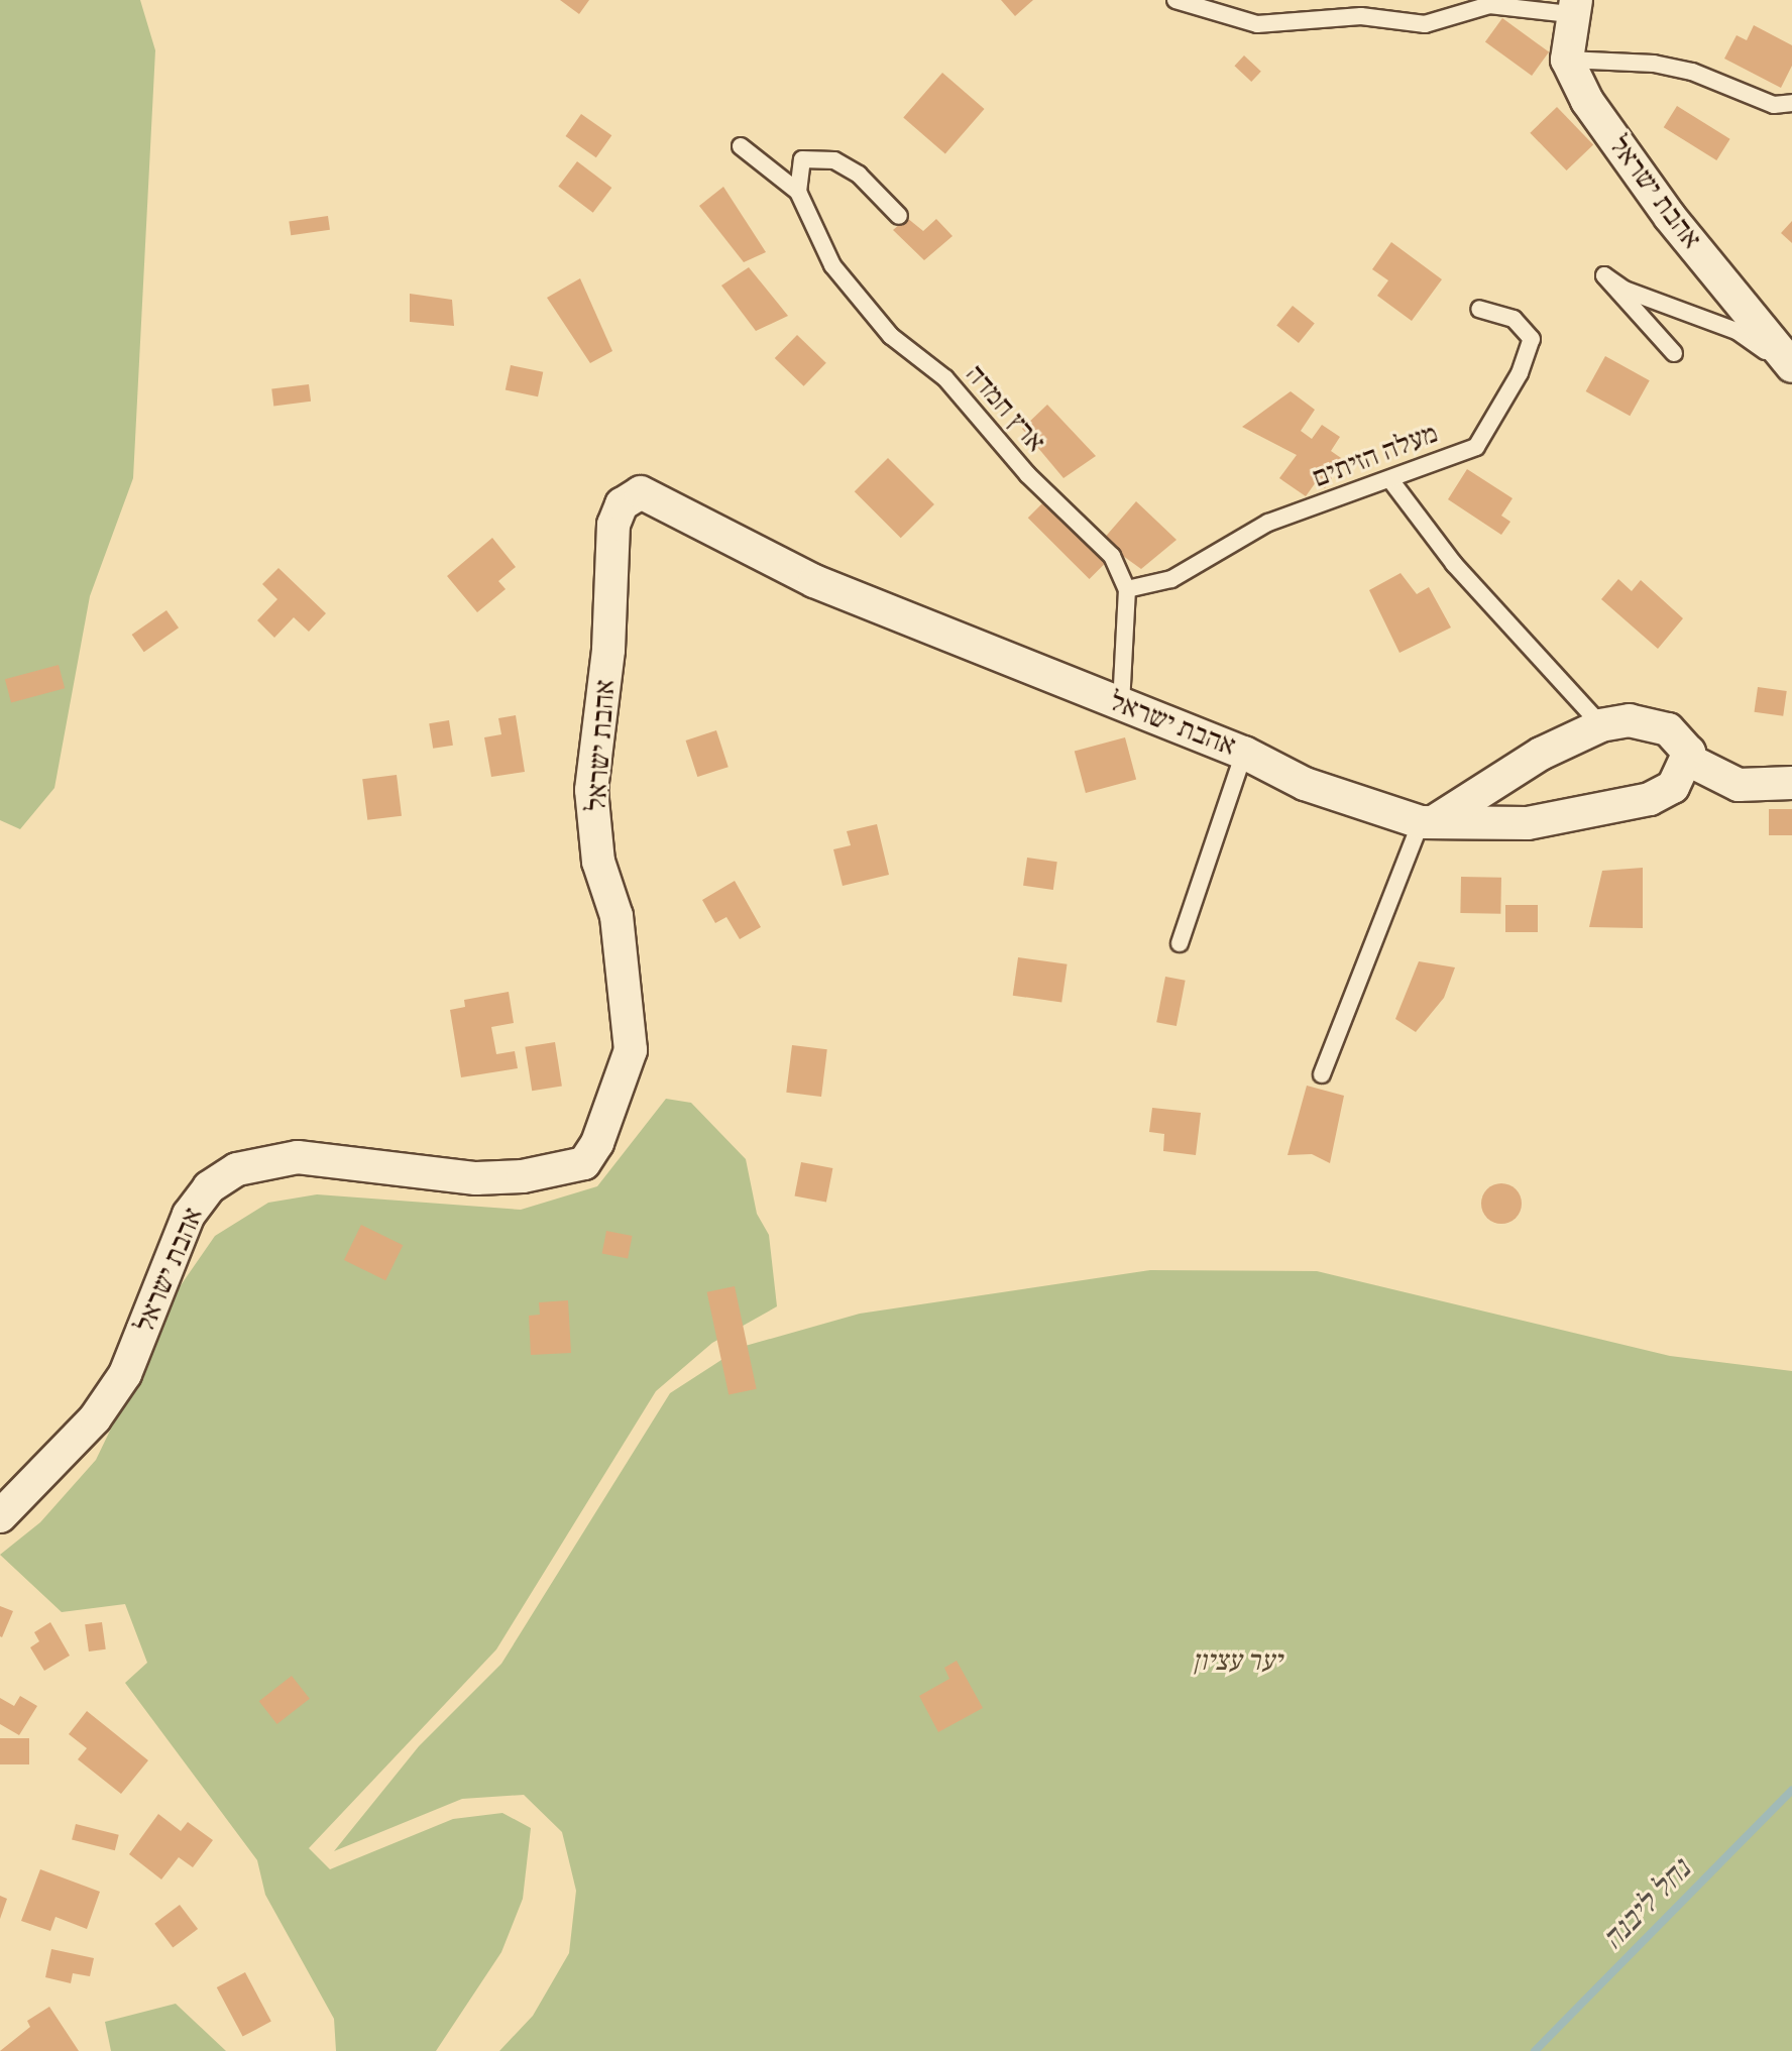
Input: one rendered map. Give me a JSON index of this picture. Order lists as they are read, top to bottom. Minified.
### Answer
{"streets":{"street":["אהבת ישראל"],"lane":["ארץ חמדה","מעלה הזיתים"]},"crossings":[["אהבת ישראל","ארץ חמדה"],["ארץ חמדה","מעלה הזיתים"]],"water":["נחל ליבנה"],"parks":["יער עציון"]}
